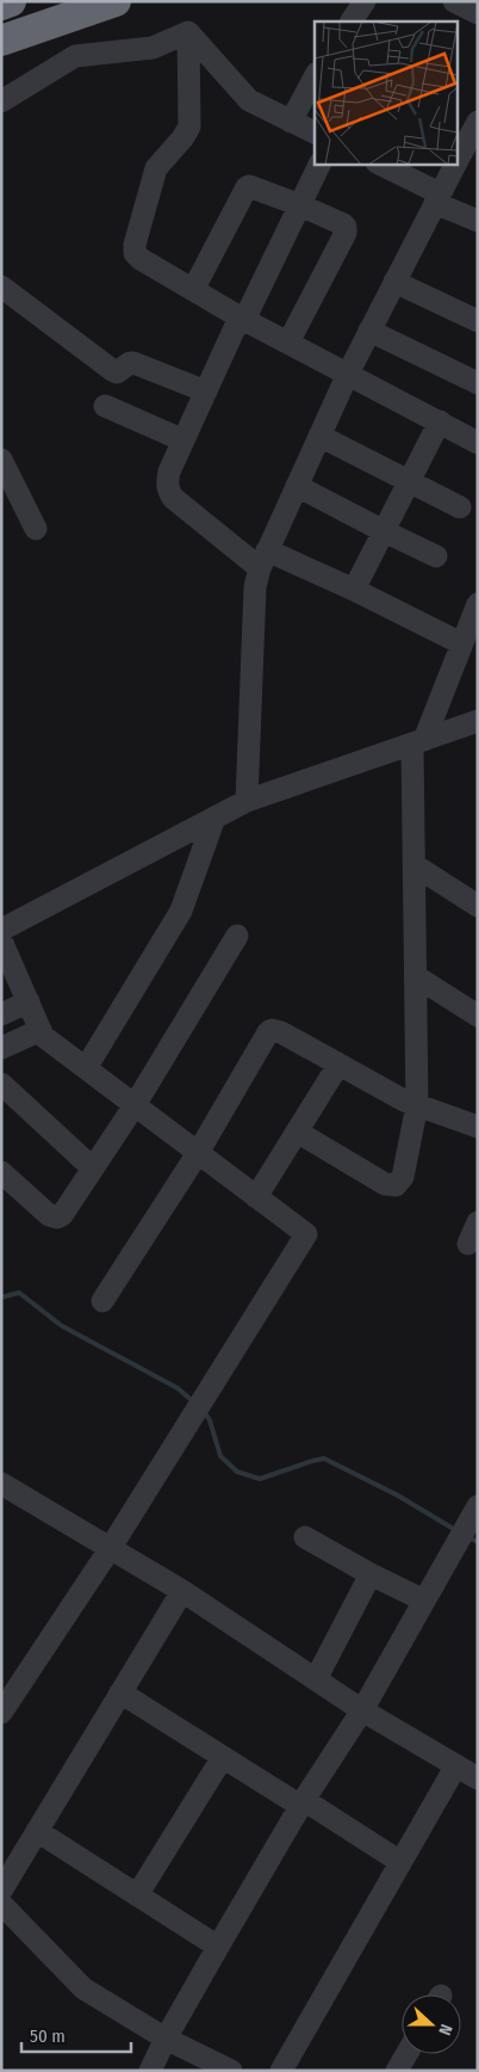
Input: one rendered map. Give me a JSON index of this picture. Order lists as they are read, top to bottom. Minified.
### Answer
{"scale_bar":"50 m","north":"right"}
